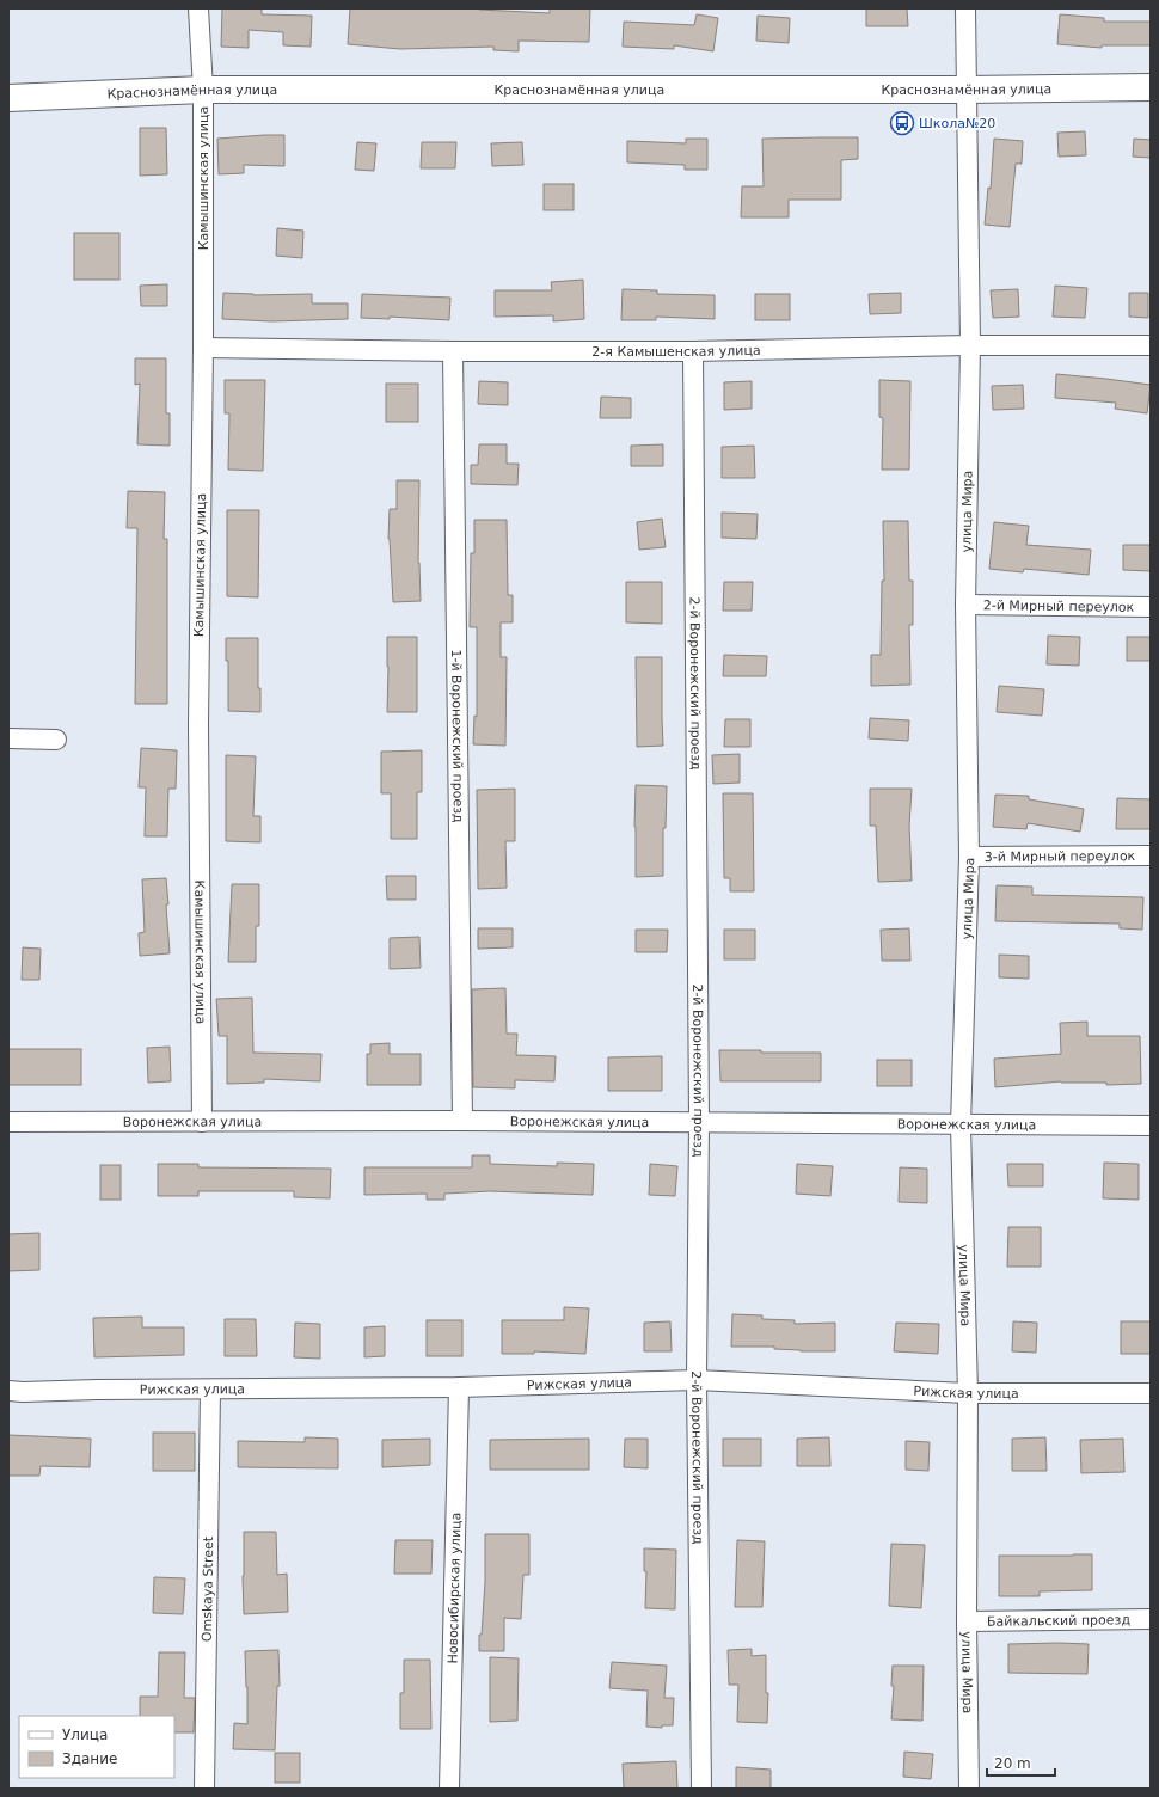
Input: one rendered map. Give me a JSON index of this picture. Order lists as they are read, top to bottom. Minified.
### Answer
{"streets":{"street":["Краснознамённая улица","Камышинская улица","2-я Камышенская улица","улица Мира","2-й Мирный переулок","2-й Воронежский проезд","1-й Воронежский проезд","3-й Мирный переулок","Воронежская улица","Рижская улица","Новосибирская улица","Omskaya Street","Байкальский проезд"]},"crossings":[["Краснознамённая улица","Камышинская улица"],["Краснознамённая улица","улица Мира"],["Камышинская улица","2-я Камышенская улица"],["Камышинская улица","Воронежская улица"],["2-я Камышенская улица","улица Мира"],["2-я Камышенская улица","2-й Воронежский проезд"],["2-я Камышенская улица","1-й Воронежский проезд"],["улица Мира","2-й Мирный переулок"],["улица Мира","3-й Мирный переулок"],["улица Мира","Воронежская улица"],["улица Мира","Рижская улица"],["улица Мира","Байкальский проезд"],["2-й Воронежский проезд","Воронежская улица"],["2-й Воронежский проезд","Рижская улица"],["1-й Воронежский проезд","Воронежская улица"],["Рижская улица","Новосибирская улица"],["Рижская улица","Omskaya Street"]],"places":{"bus stop":["Школа№20"]},"legend":["Улица","Здание"],"scale_bar":"20 m"}
